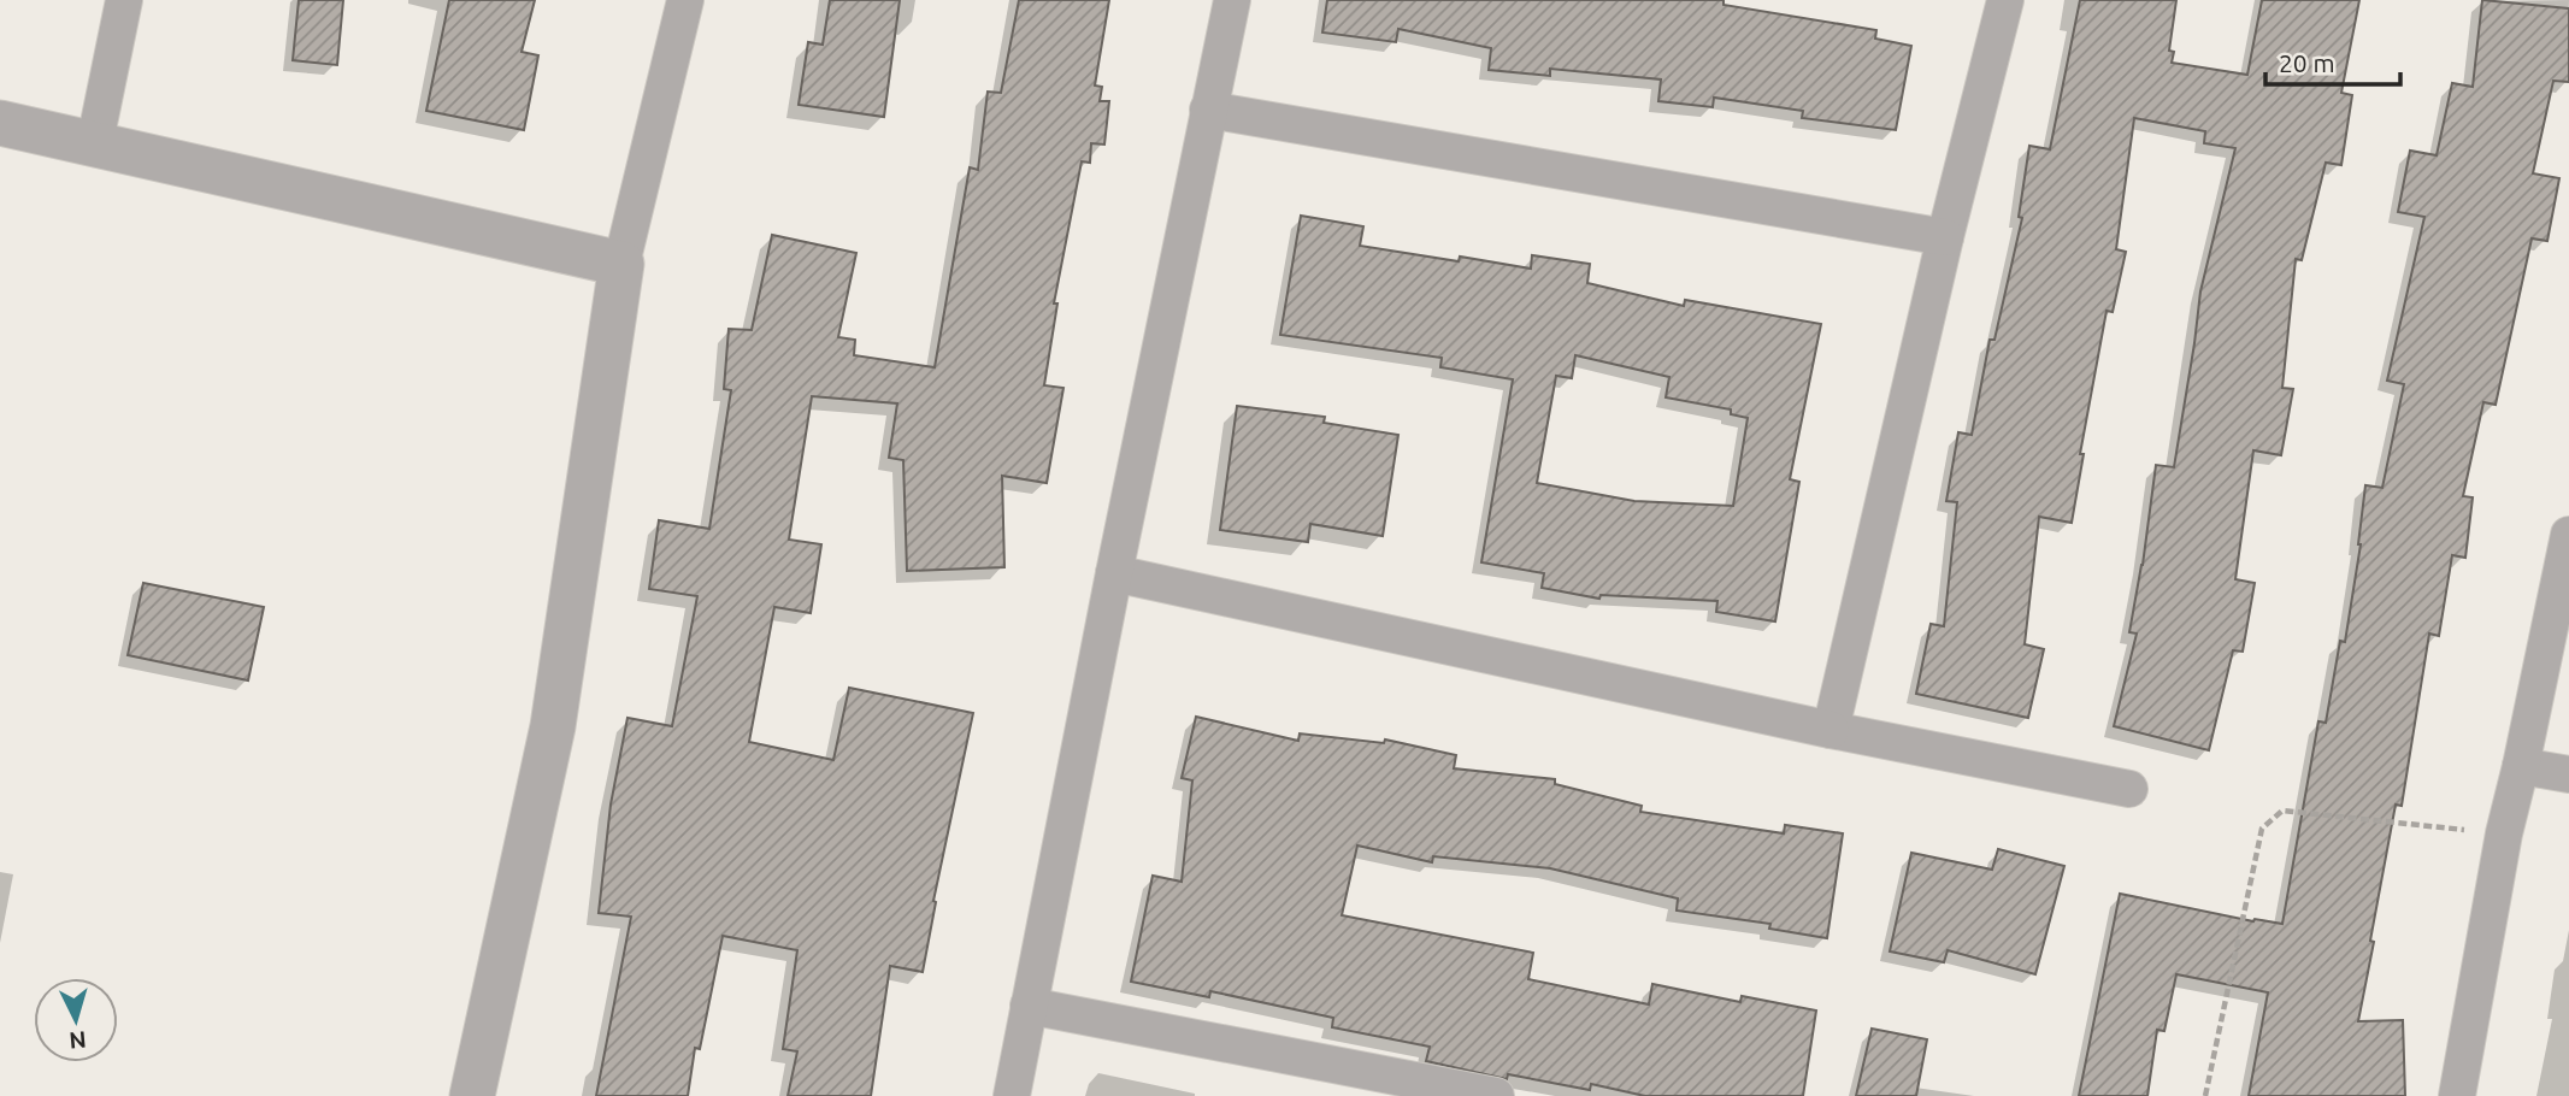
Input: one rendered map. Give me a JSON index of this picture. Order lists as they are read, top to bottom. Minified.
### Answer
{"scale_bar":"20 m","north":"bottom"}
